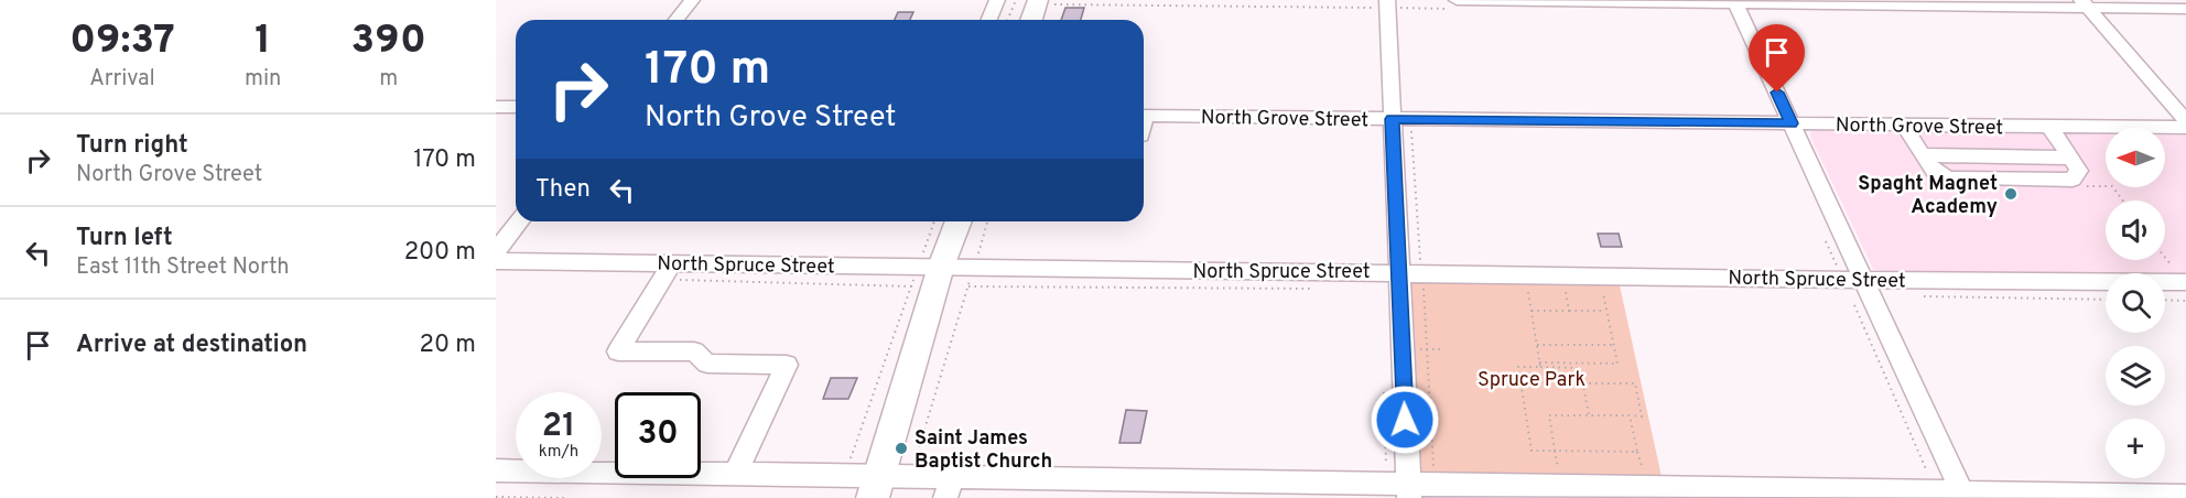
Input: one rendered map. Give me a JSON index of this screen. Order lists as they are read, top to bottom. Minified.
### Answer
{"streets":{"street":["North Grove Street","North Spruce Street"]},"parks":["Spruce Park"],"places":["Spaght Magnet Academy","Saint James Baptist Church"],"north":"left","page":{"eta":["09:37","Arrival","1","min","390","m"],"turn":["170 m","North Grove Street"],"list":[{"name":"Turn right","note":"North Grove Street","value":"170 m"},{"name":"Turn left","note":"East 11th Street North","value":"200 m"},{"name":"Arrive at destination","value":"20 m"}],"map_buttons":"+","then":"Then","speed":"21 km/h","limit":"30"}}
